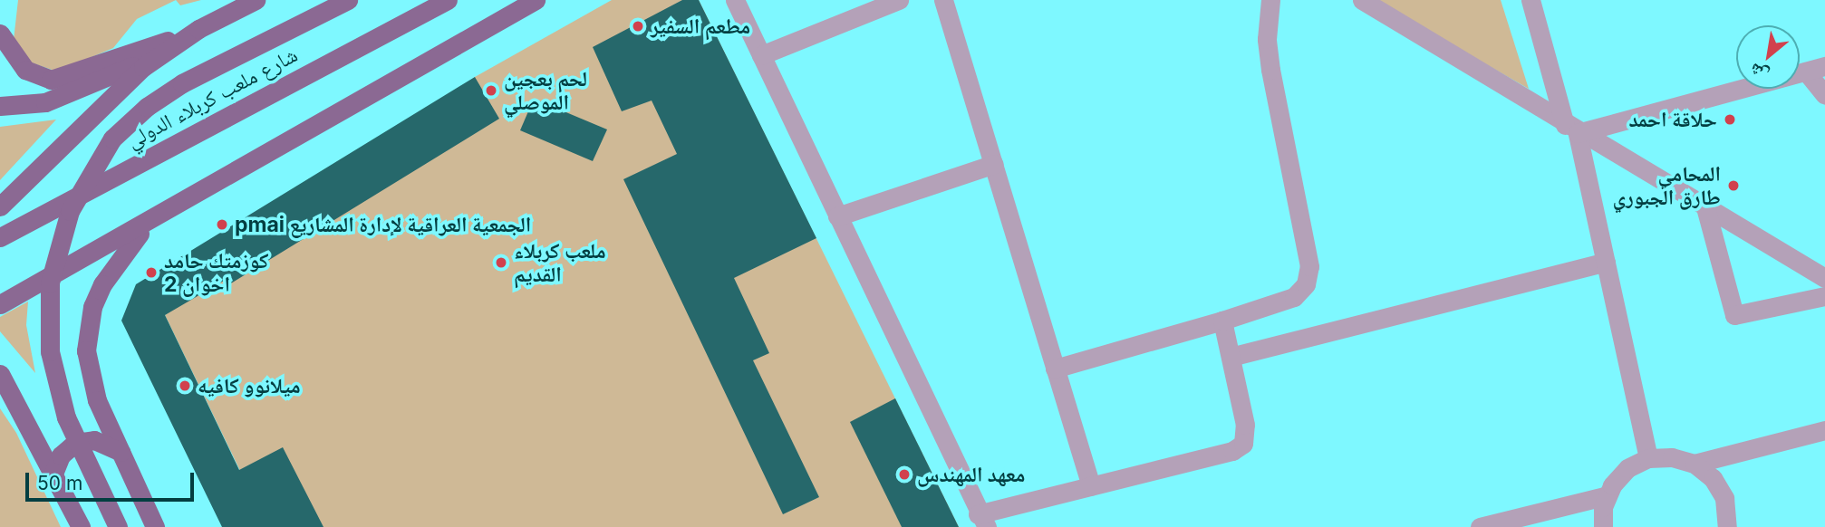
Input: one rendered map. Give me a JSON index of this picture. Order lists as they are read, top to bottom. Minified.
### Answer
{"streets":{"main road":["شارع ملعب كربلاء الدولي"]},"places":["مطعم السفير","لحم بعجين الموصلي","حلاقة احمد","المحامي طارق الجبوري","pmai الجمعية العراقية لإدارة المشاريع","ملعب كربلاء القديم","كوزمتك حامد اخوان 2","ميلانوو كافيه","معهد المهندس"],"scale_bar":"50 m","north":"bottom left"}
